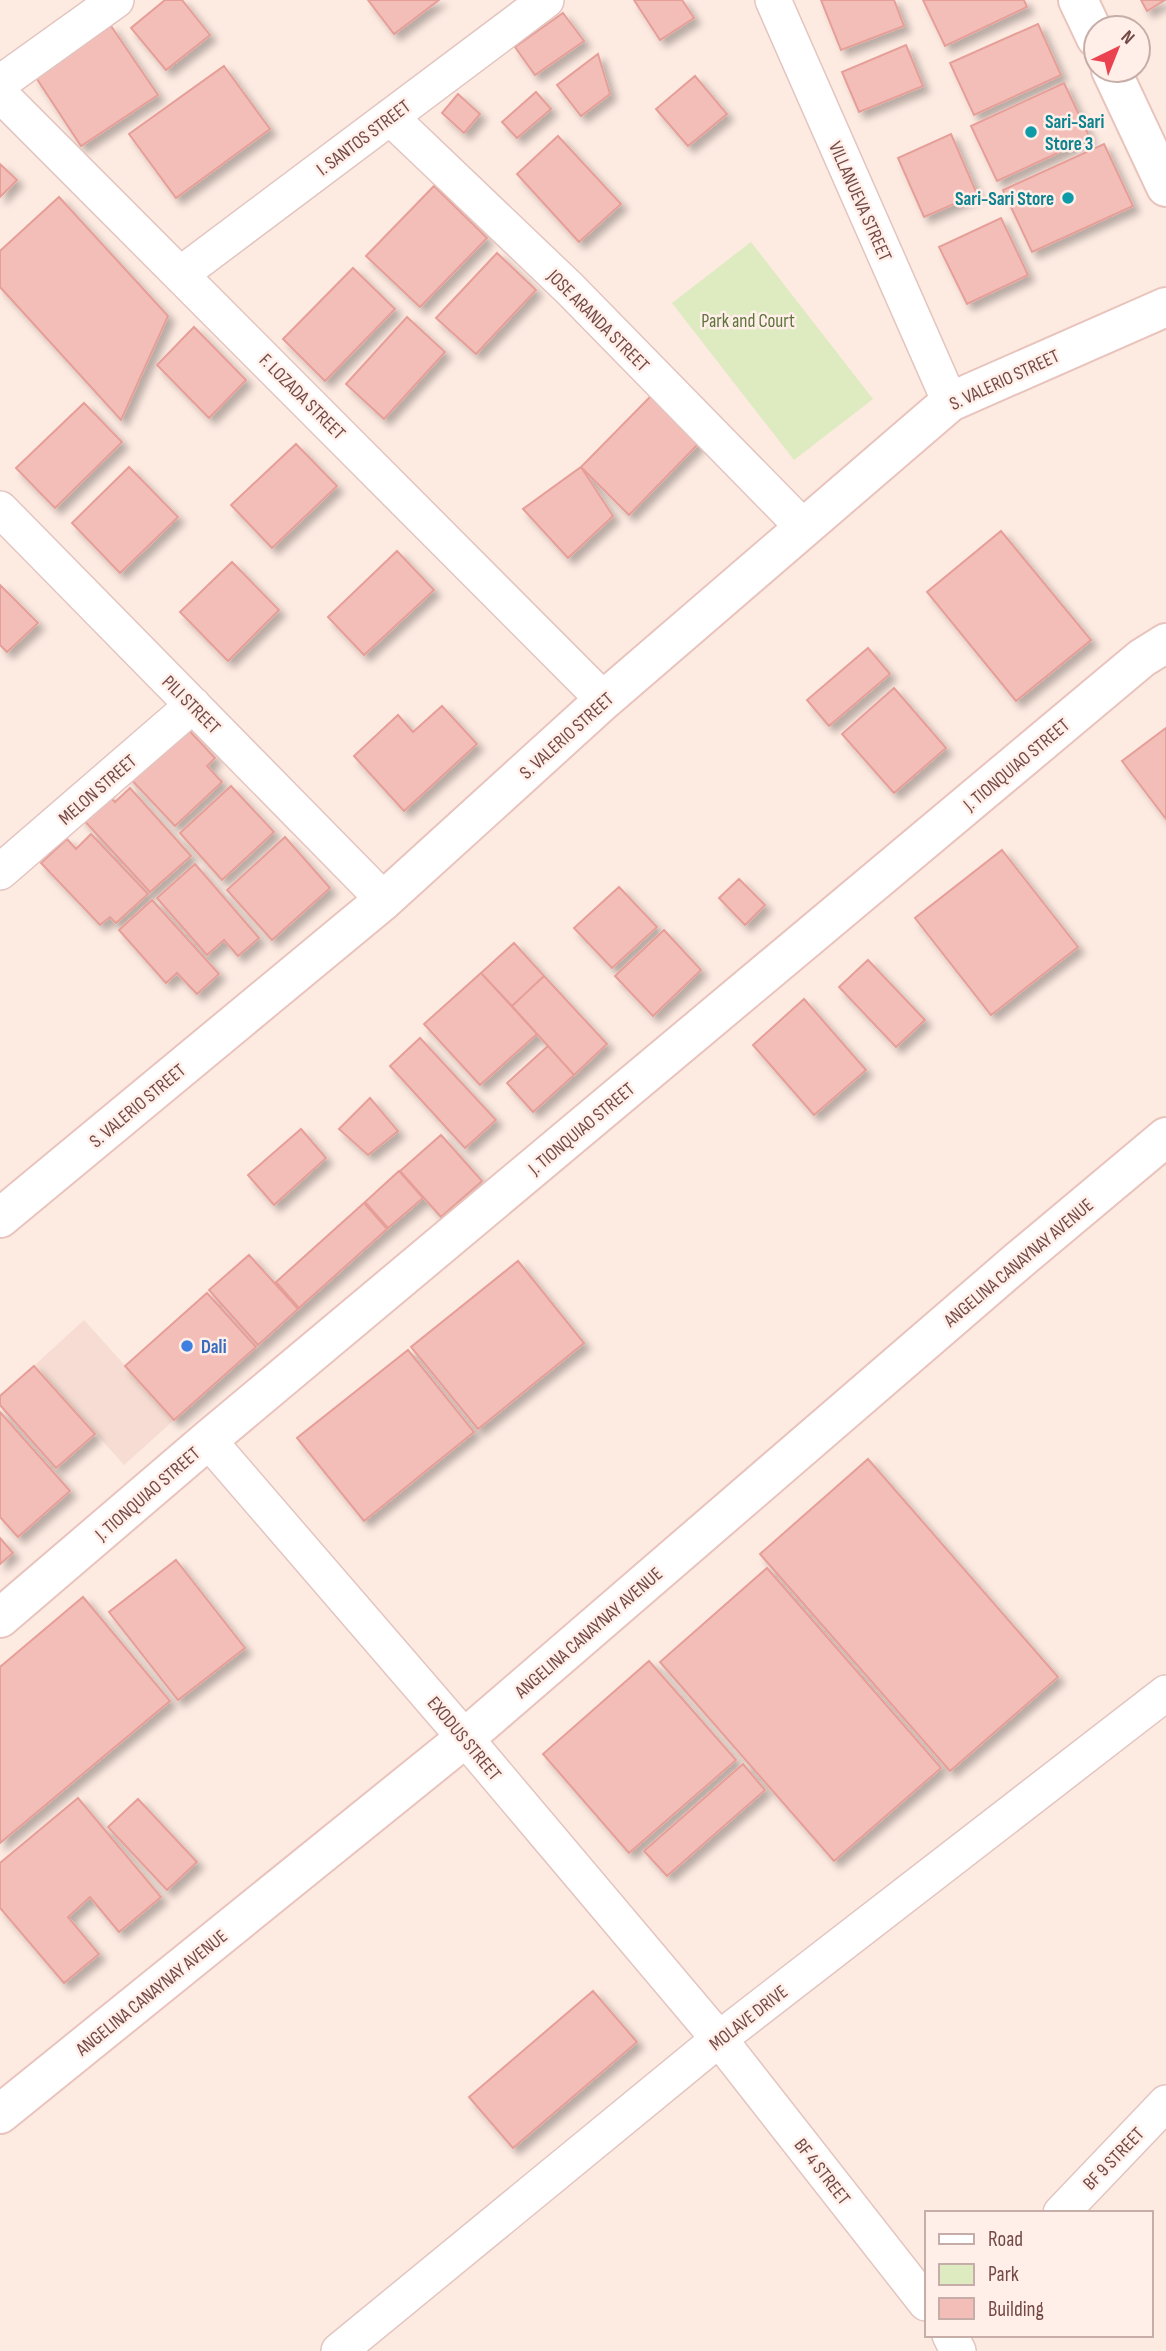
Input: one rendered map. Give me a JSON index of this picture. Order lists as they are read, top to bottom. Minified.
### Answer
{"streets":{"street":["I. SANTOS STREET","VILLANUEVA STREET","JOSE ARANDA STREET","S. VALERIO STREET","F. LOZADA STREET","PILI STREET","J. TIONQUIAO STREET","MELON STREET","ANGELINA CANAYNAY AVENUE","EXODUS STREET","MOLAVE DRIVE","BF 9 STREET","BF 4 STREET"]},"crossings":[["I. SANTOS STREET","JOSE ARANDA STREET"],["I. SANTOS STREET","F. LOZADA STREET"],["VILLANUEVA STREET","S. VALERIO STREET"],["JOSE ARANDA STREET","S. VALERIO STREET"],["S. VALERIO STREET","F. LOZADA STREET"],["S. VALERIO STREET","PILI STREET"],["PILI STREET","MELON STREET"],["J. TIONQUIAO STREET","EXODUS STREET"],["ANGELINA CANAYNAY AVENUE","EXODUS STREET"],["EXODUS STREET","MOLAVE DRIVE"],["EXODUS STREET","BF 4 STREET"],["MOLAVE DRIVE","BF 4 STREET"]],"parks":["Park and Court"],"places":["Sari-Sari Store 3","Sari-Sari Store","Dali"],"legend":["Road","Park","Building"],"north":"top right"}
